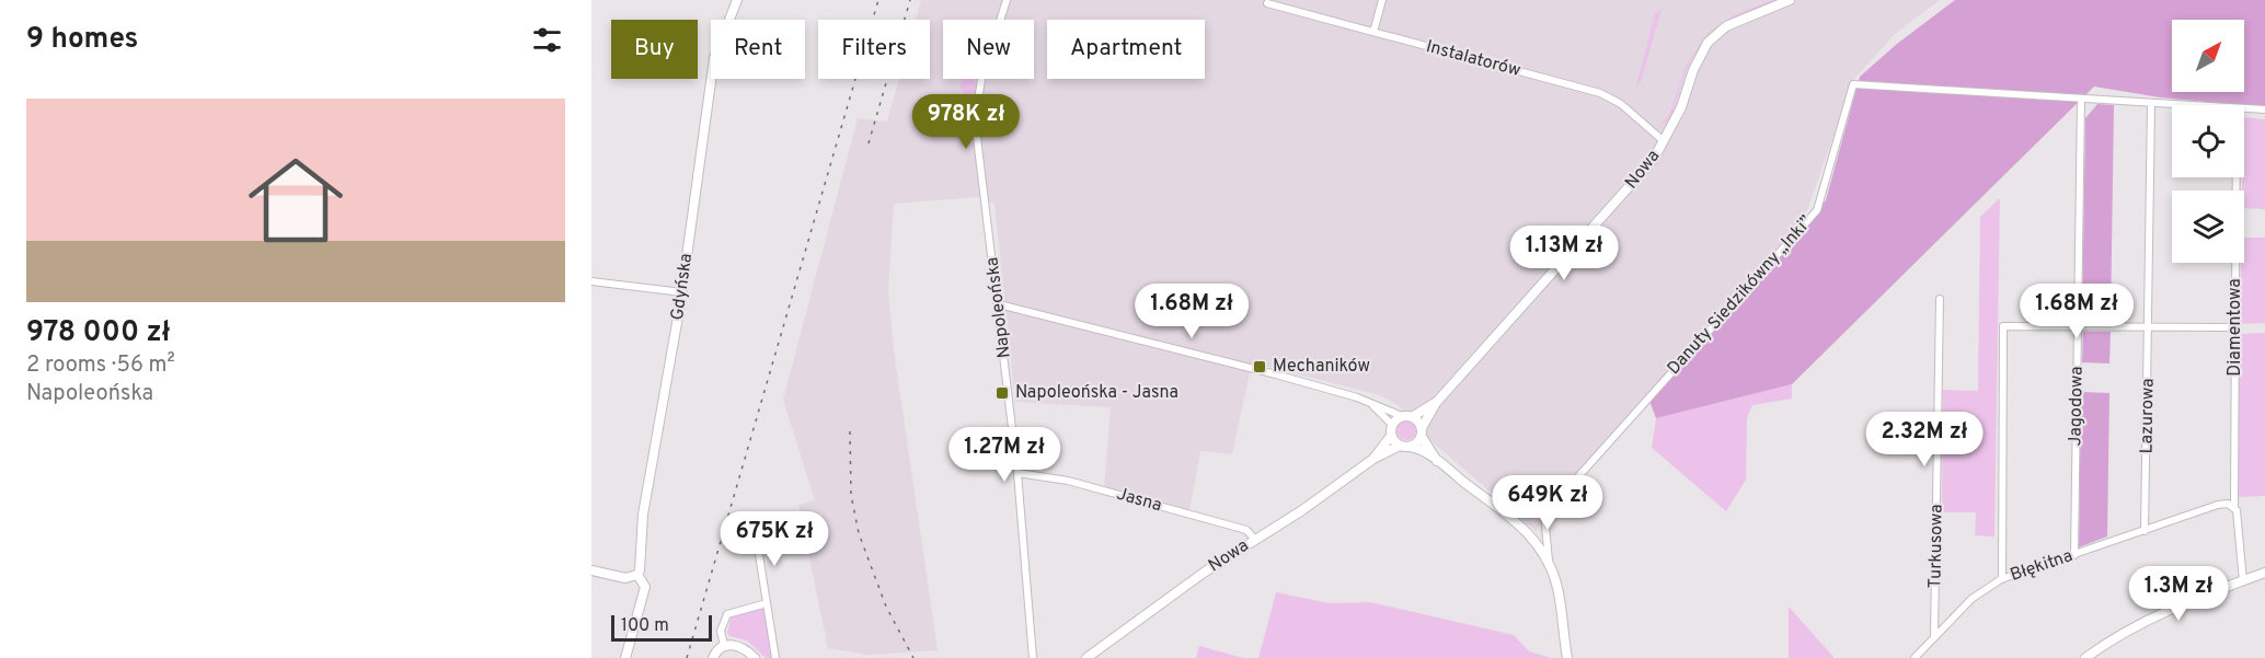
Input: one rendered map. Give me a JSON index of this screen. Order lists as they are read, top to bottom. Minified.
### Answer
{"streets":{"street":["Instalatorów","Nowa","Gdyńska","Danuty Siedzikówny „Inki”","Napoleońska","Diamentowa","Jagodowa","Lazurowa","Jasna","Turkusowa","Błękitna"]},"crossings":[["Instalatorów","Nowa"],["Nowa","Jasna"],["Danuty Siedzikówny „Inki”","Jagodowa"],["Danuty Siedzikówny „Inki”","Lazurowa"],["Napoleońska","Jasna"],["Diamentowa","Błękitna"],["Jagodowa","Błękitna"],["Lazurowa","Błękitna"],["Turkusowa","Błękitna"]],"places":{"transit":["Mechaników","Napoleońska - Jasna"]},"scale_bar":"100 m","north":"top right","page":{"heading":"9 homes","chip":["Buy","Rent","Filters","New","Apartment"],"list":[{"name":"978 000 zł","note":"2 rooms · 56 m² · Napoleońska"}],"price":["978K zł","1.13M zł","1.68M zł","1.68M zł","2.32M zł","1.27M zł","649K zł","675K zł","1.3M zł"],"scale":"100 m"}}
